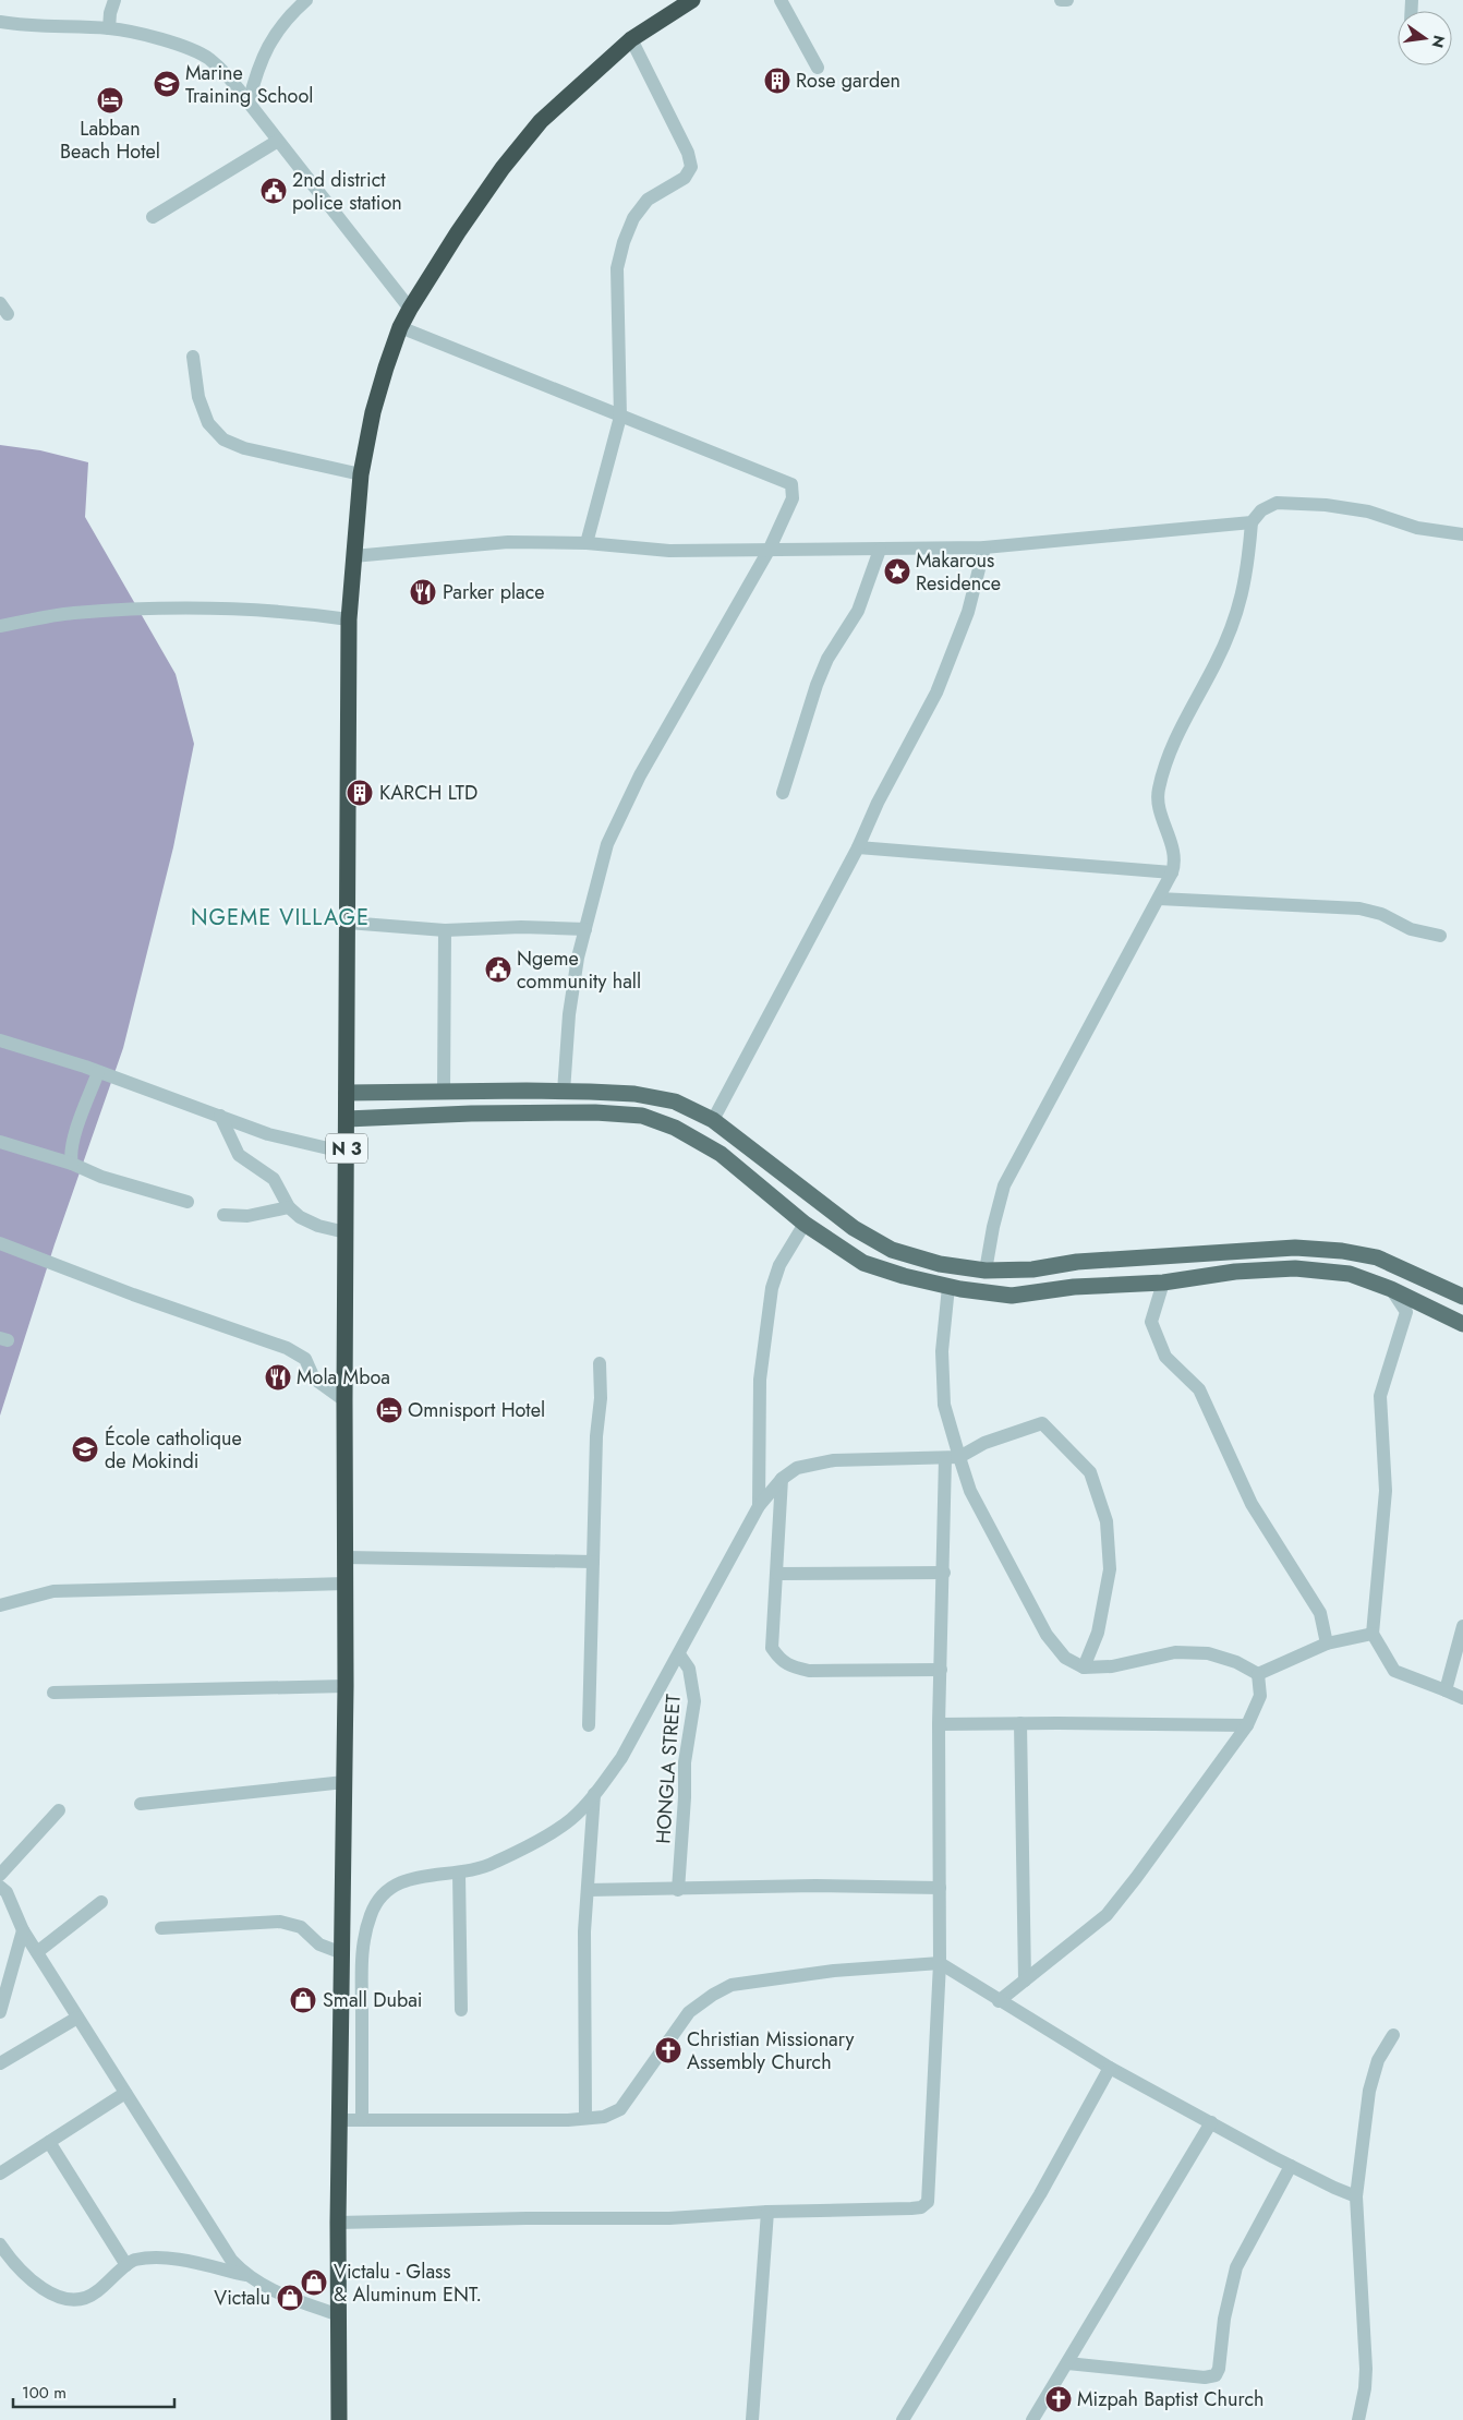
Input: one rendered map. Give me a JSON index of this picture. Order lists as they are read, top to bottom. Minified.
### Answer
{"streets":{"highway":["N 3"],"street":["HONGLA STREET"]},"districts":["NGEME VILLAGE"],"places":{"building":["Rose garden","KARCH LTD"],"school or university":["Marine Training School","École catholique de Mokindi"],"hotel":["Labban Beach Hotel","Omnisport Hotel"],"public building":["2nd district police station","Ngeme community hall"],"place":["Makarous Residence"],"restaurant":["Parker place","Mola Mboa"],"shop":["Small Dubai","Victalu - Glass & Aluminum ENT.","Victalu"],"church":["Christian Missionary Assembly Church","Mizpah Baptist Church"]},"scale_bar":"100 m","north":"right"}
